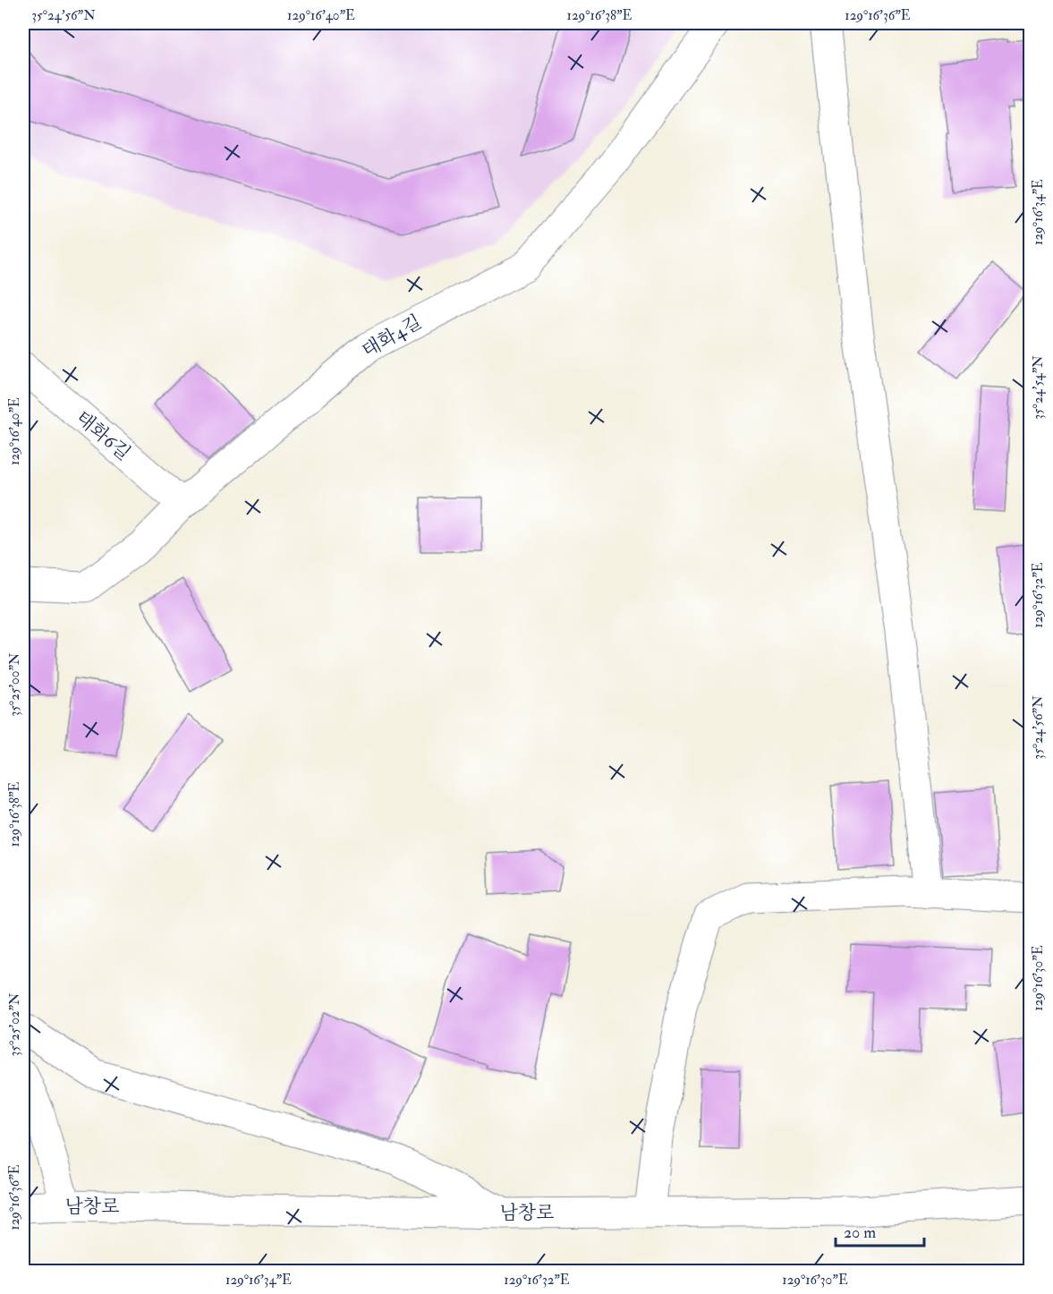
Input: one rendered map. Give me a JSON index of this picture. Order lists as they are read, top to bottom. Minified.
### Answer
{"streets":{"street":["태화4길","태화6길","남창로"]},"crossings":[["태화4길","태화6길"]],"scale_bar":"20 m","coordinates":["35°24'56\"N","129°16'40\"E","129°16'38\"E","129°16'36\"E","129°16'34\"E","35°24'54\"N","129°16'32\"E","35°25'00\"N","129°16'30\"E","35°25'02\"N"]}
